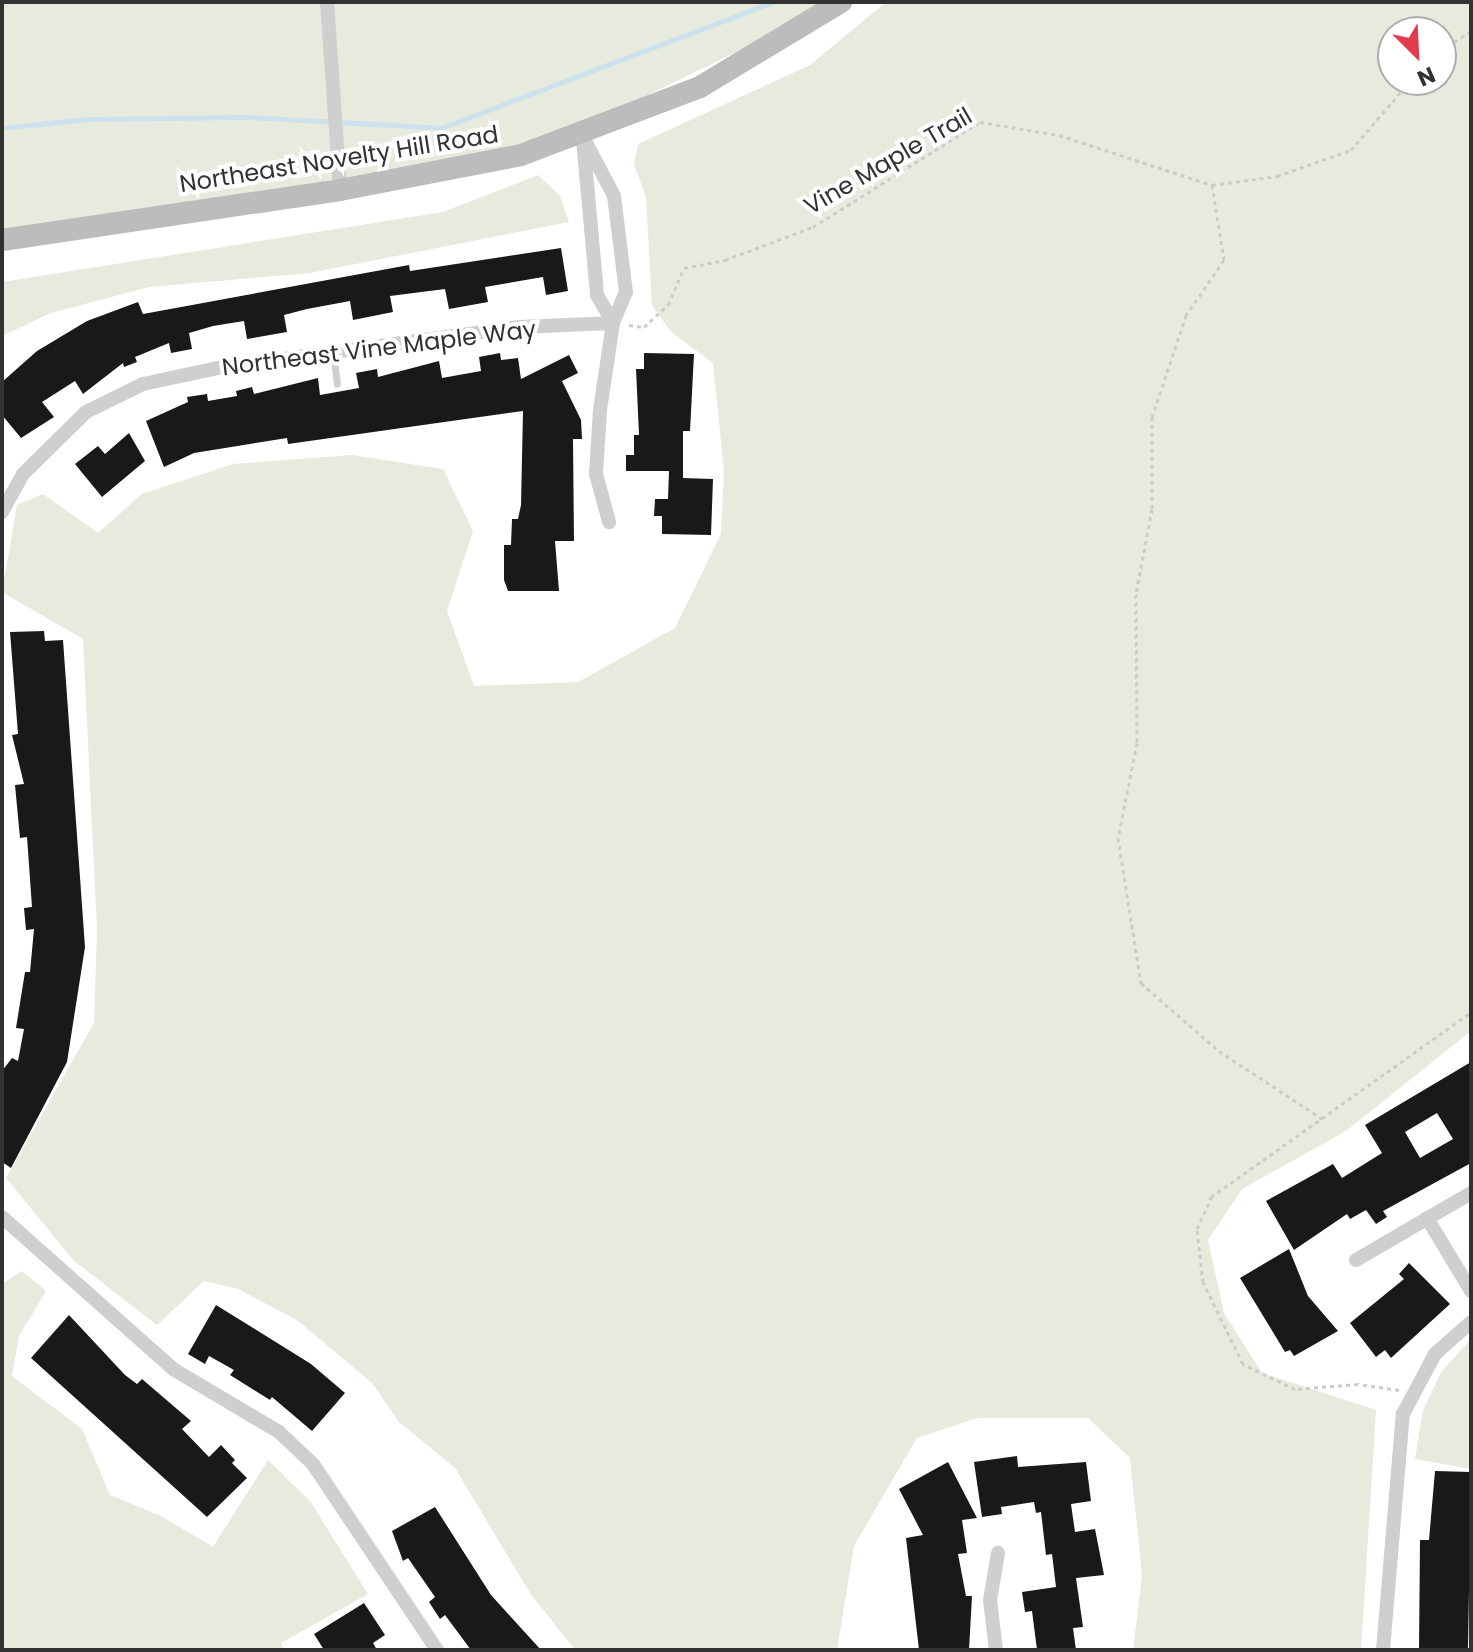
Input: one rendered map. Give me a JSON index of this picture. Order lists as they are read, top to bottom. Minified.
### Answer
{"streets":{"main road":["Northeast Novelty Hill Road"],"street":["Northeast Vine Maple Way"],"path":["Vine Maple Trail"]},"crossings":[["Vine Maple Trail","Northeast Vine Maple Way"]],"north":"bottom right"}
